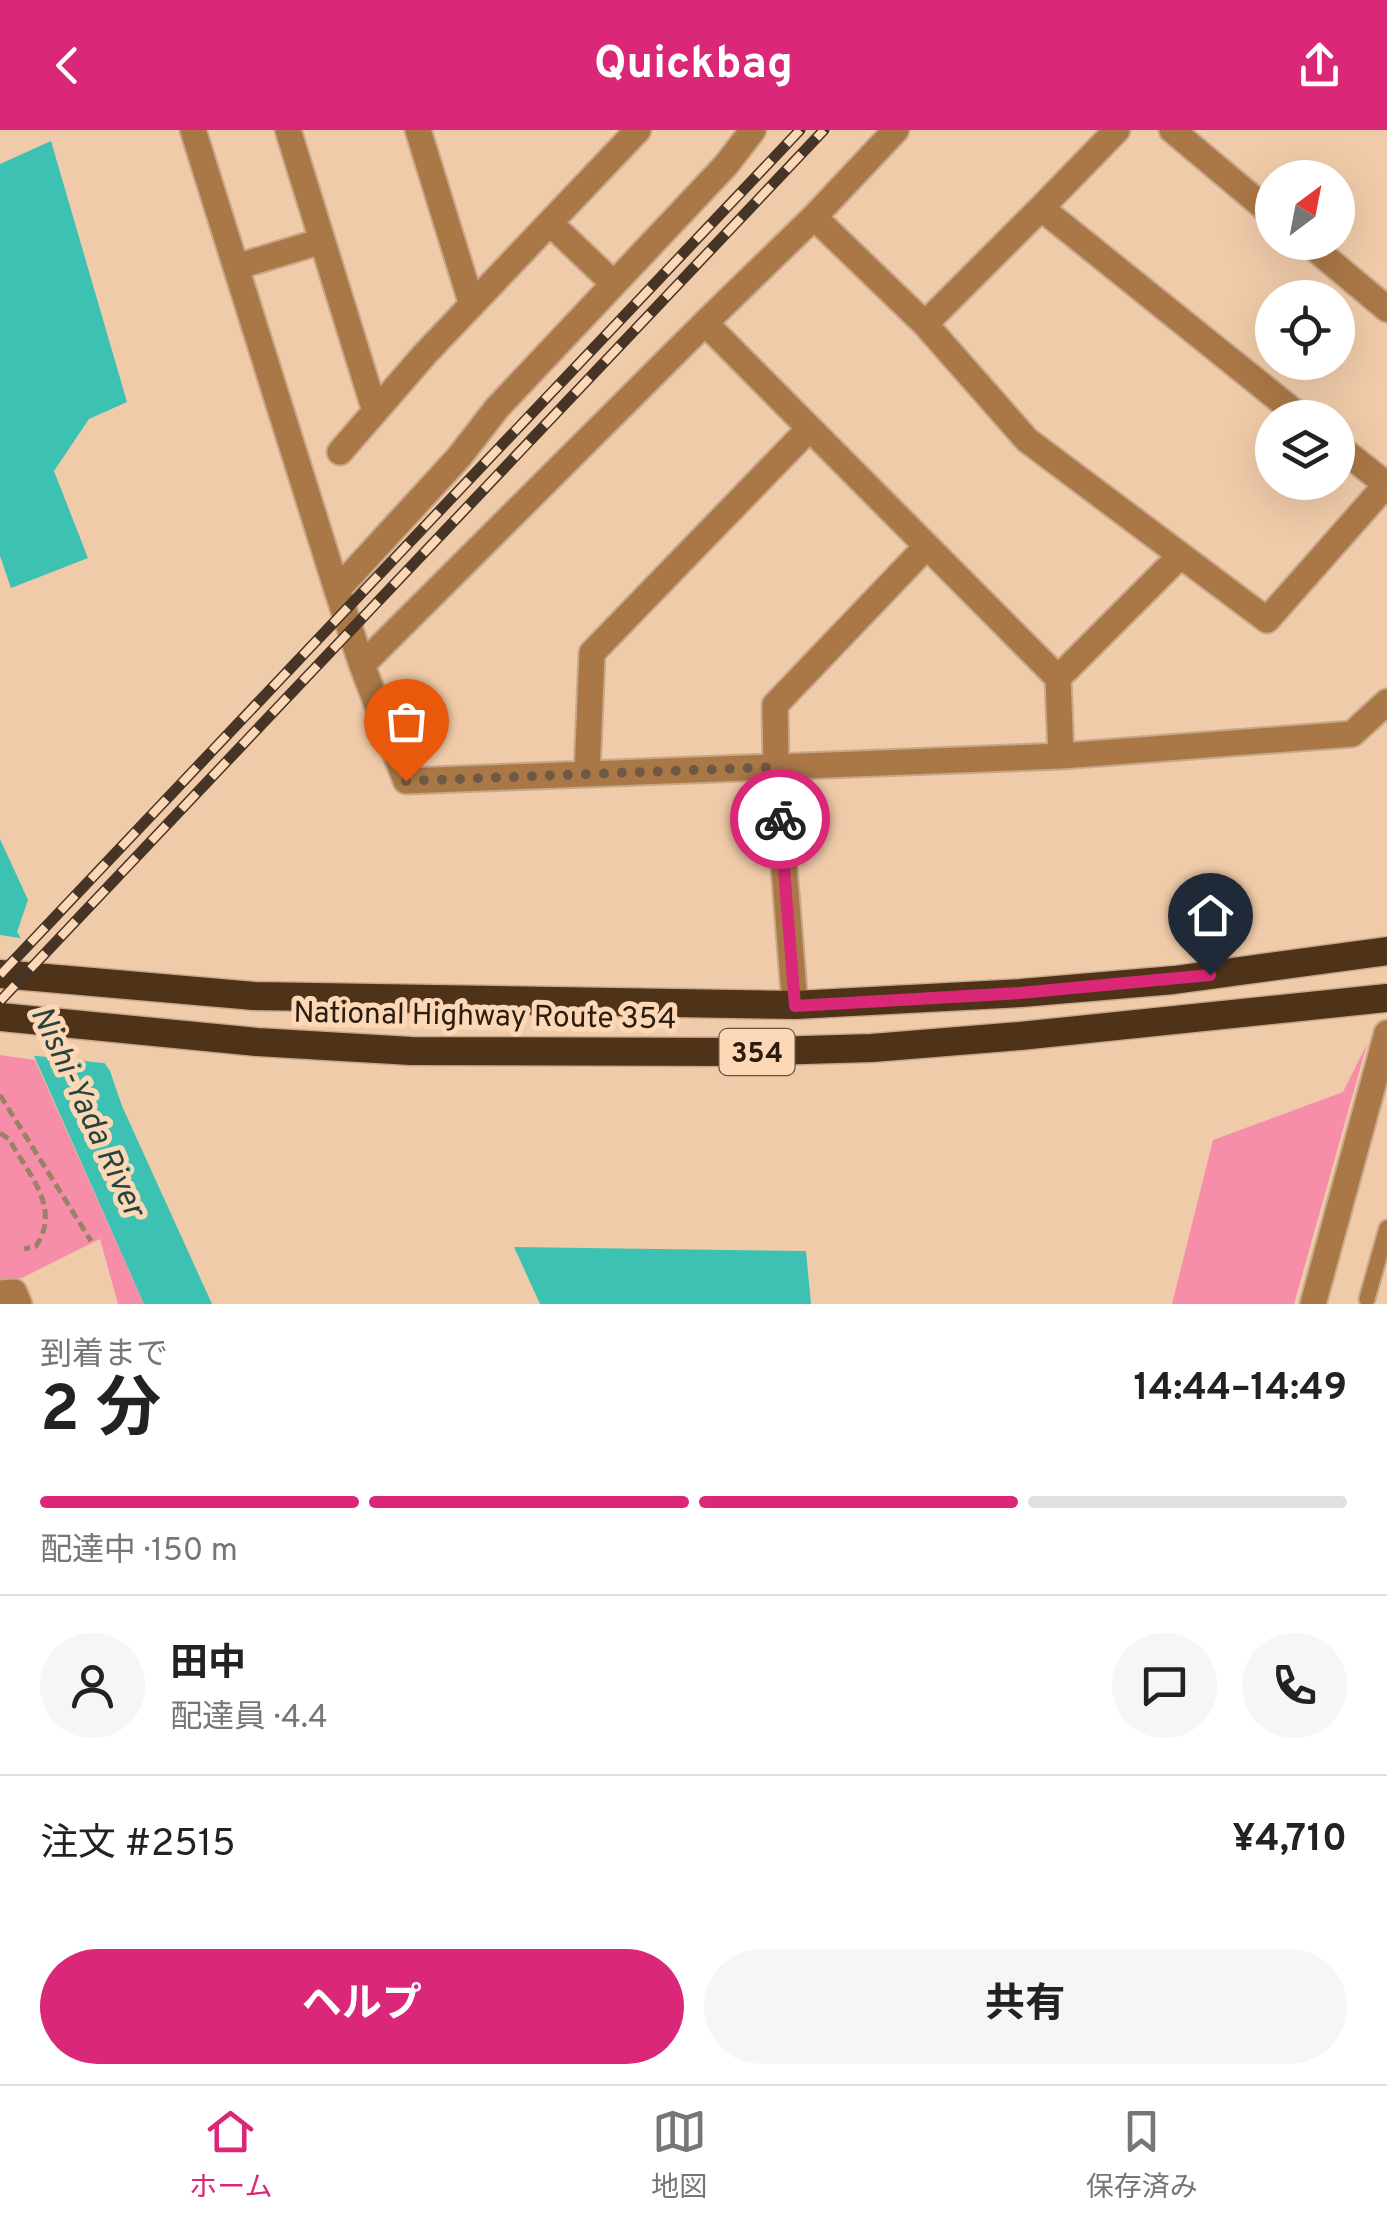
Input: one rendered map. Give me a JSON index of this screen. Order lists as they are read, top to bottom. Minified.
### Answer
{"streets":{"highway":["National Highway Route 354","354"]},"water":["Nishi-Yada River"],"north":"top right","page":{"header":"Quickbag","heading":["2 分","到着まで","14:44–14:49"],"panel":["田中","配達員 · 4.4","注文 #2515","¥4,710"],"bar":"配達中 · 150 m","buttons":["ヘルプ","共有"],"tabs":["ホーム","地図","保存済み"]}}
